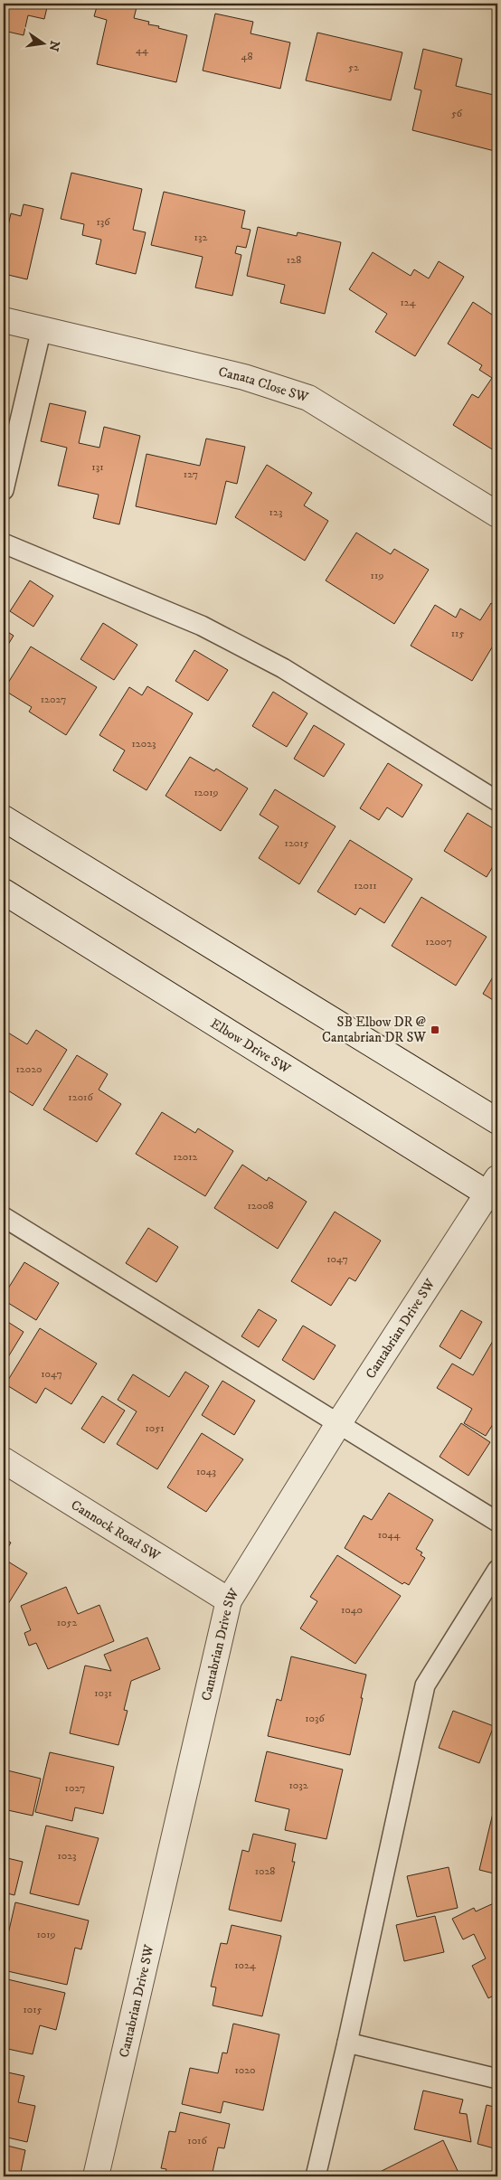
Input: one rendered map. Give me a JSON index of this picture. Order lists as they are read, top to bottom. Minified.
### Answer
{"streets":{"street":["Canata Close SW","Elbow Drive SW","Cantabrian Drive SW","Cannock Road SW"]},"crossings":[["Elbow Drive SW","Cantabrian Drive SW"],["Cantabrian Drive SW","Cannock Road SW"]],"places":{"transit":["SB Elbow DR @ Cantabrian DR SW"]},"house_numbers":["44","48","52","56","136","132","128","124","131","127","123","119","115","12027","12023","12019","12015","12011","12007","12020","12016","12012","12008","1047","1047","1051","1043","1044","1040","1052","1031","1036","1032","1027","1023","1028","1019","1024","1015","1020","1016"],"north":"right"}
